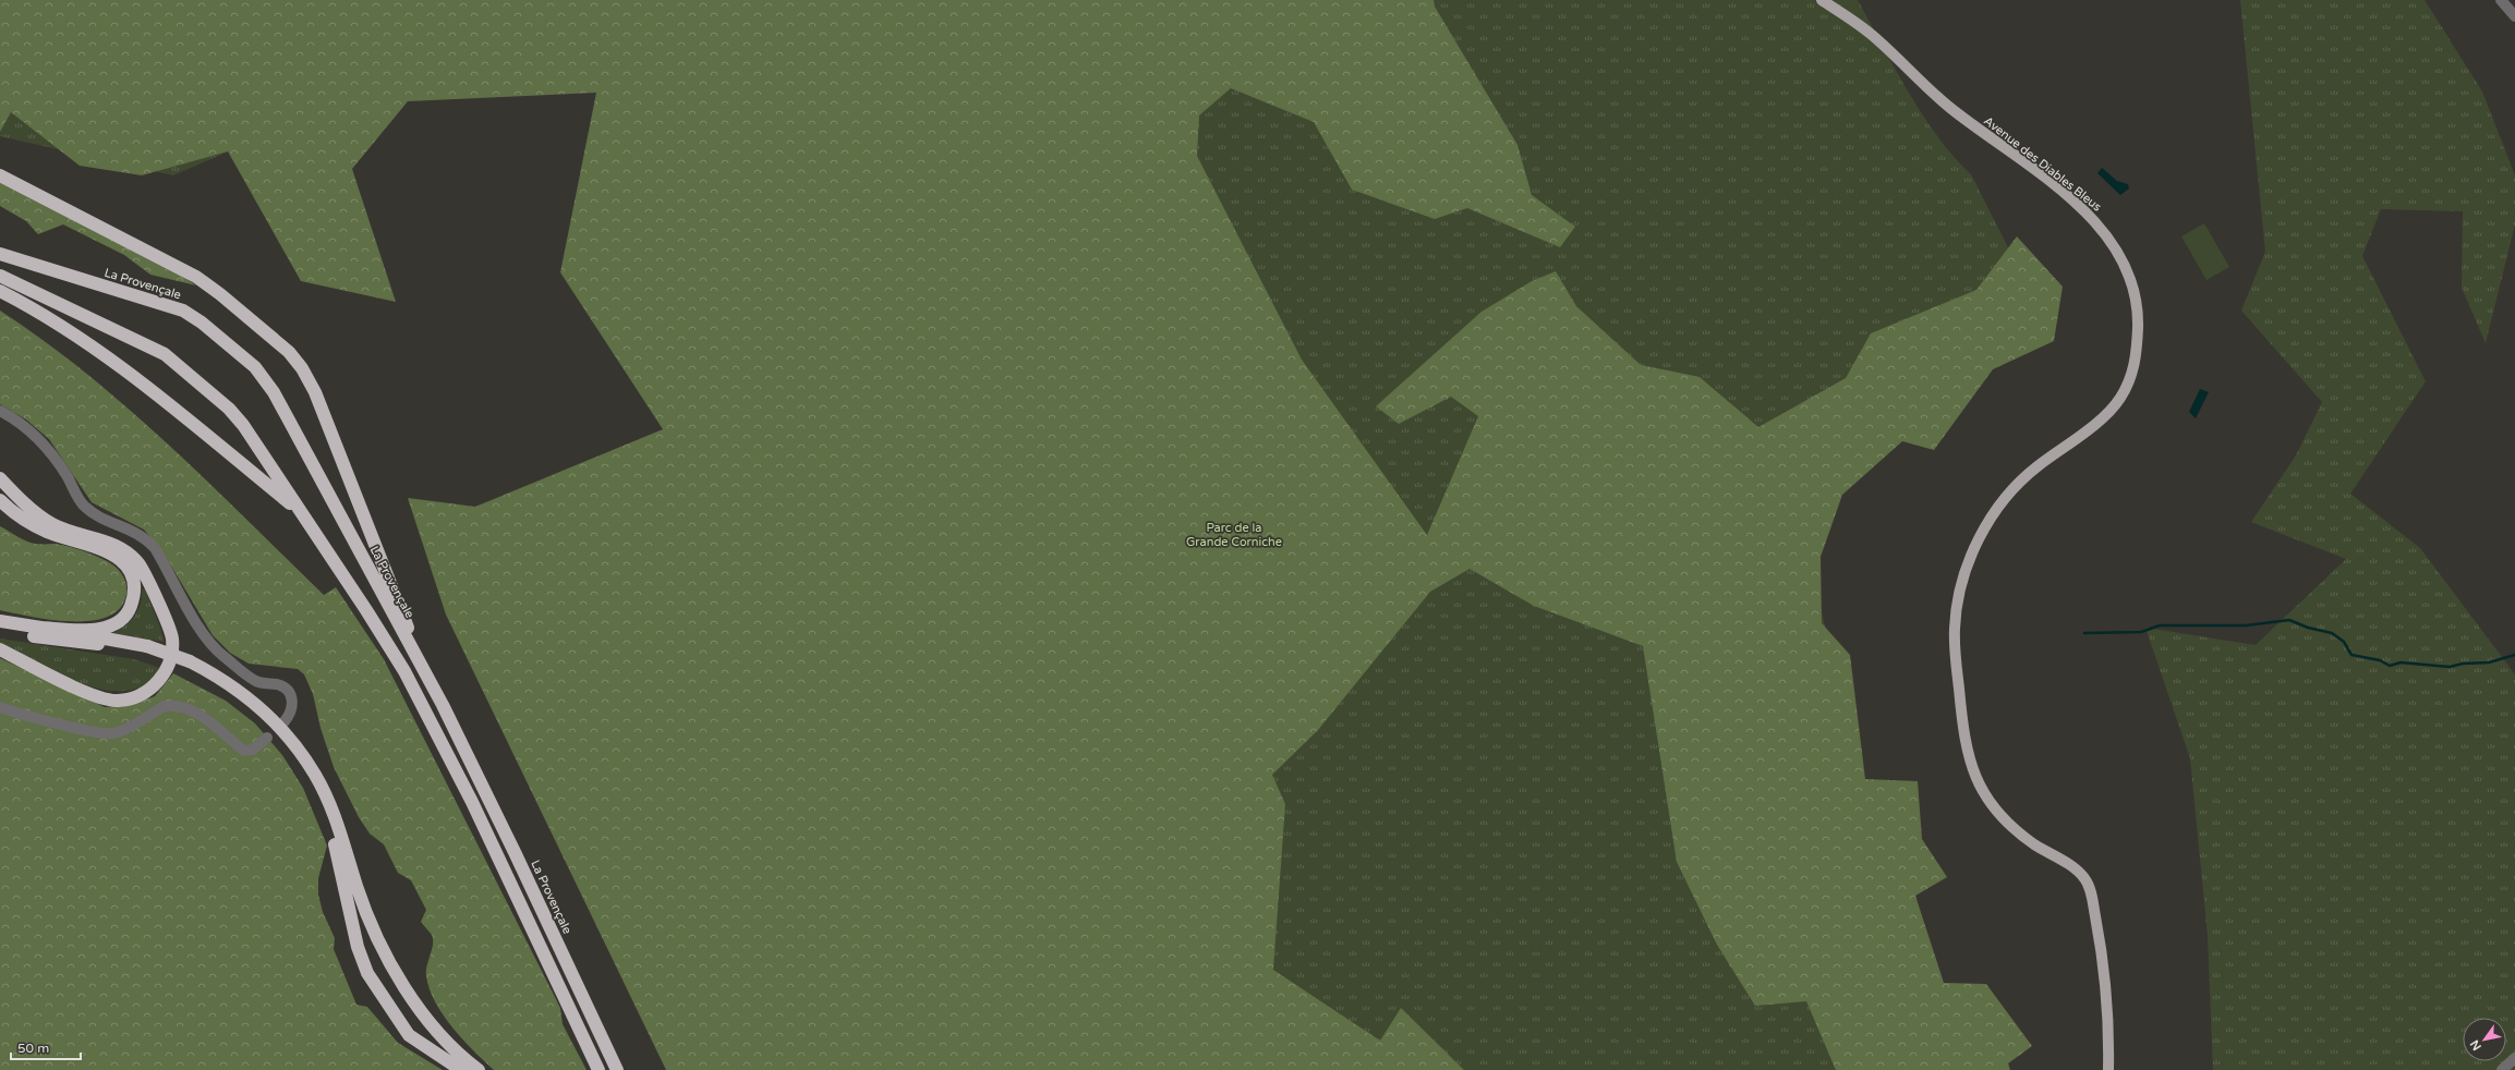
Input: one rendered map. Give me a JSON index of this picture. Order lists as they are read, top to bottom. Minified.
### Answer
{"streets":{"highway":["La Provençale"],"main road":["Avenue des Diables Bleus"]},"parks":["Parc de la Grande Corniche"],"scale_bar":"50 m","north":"bottom left"}
